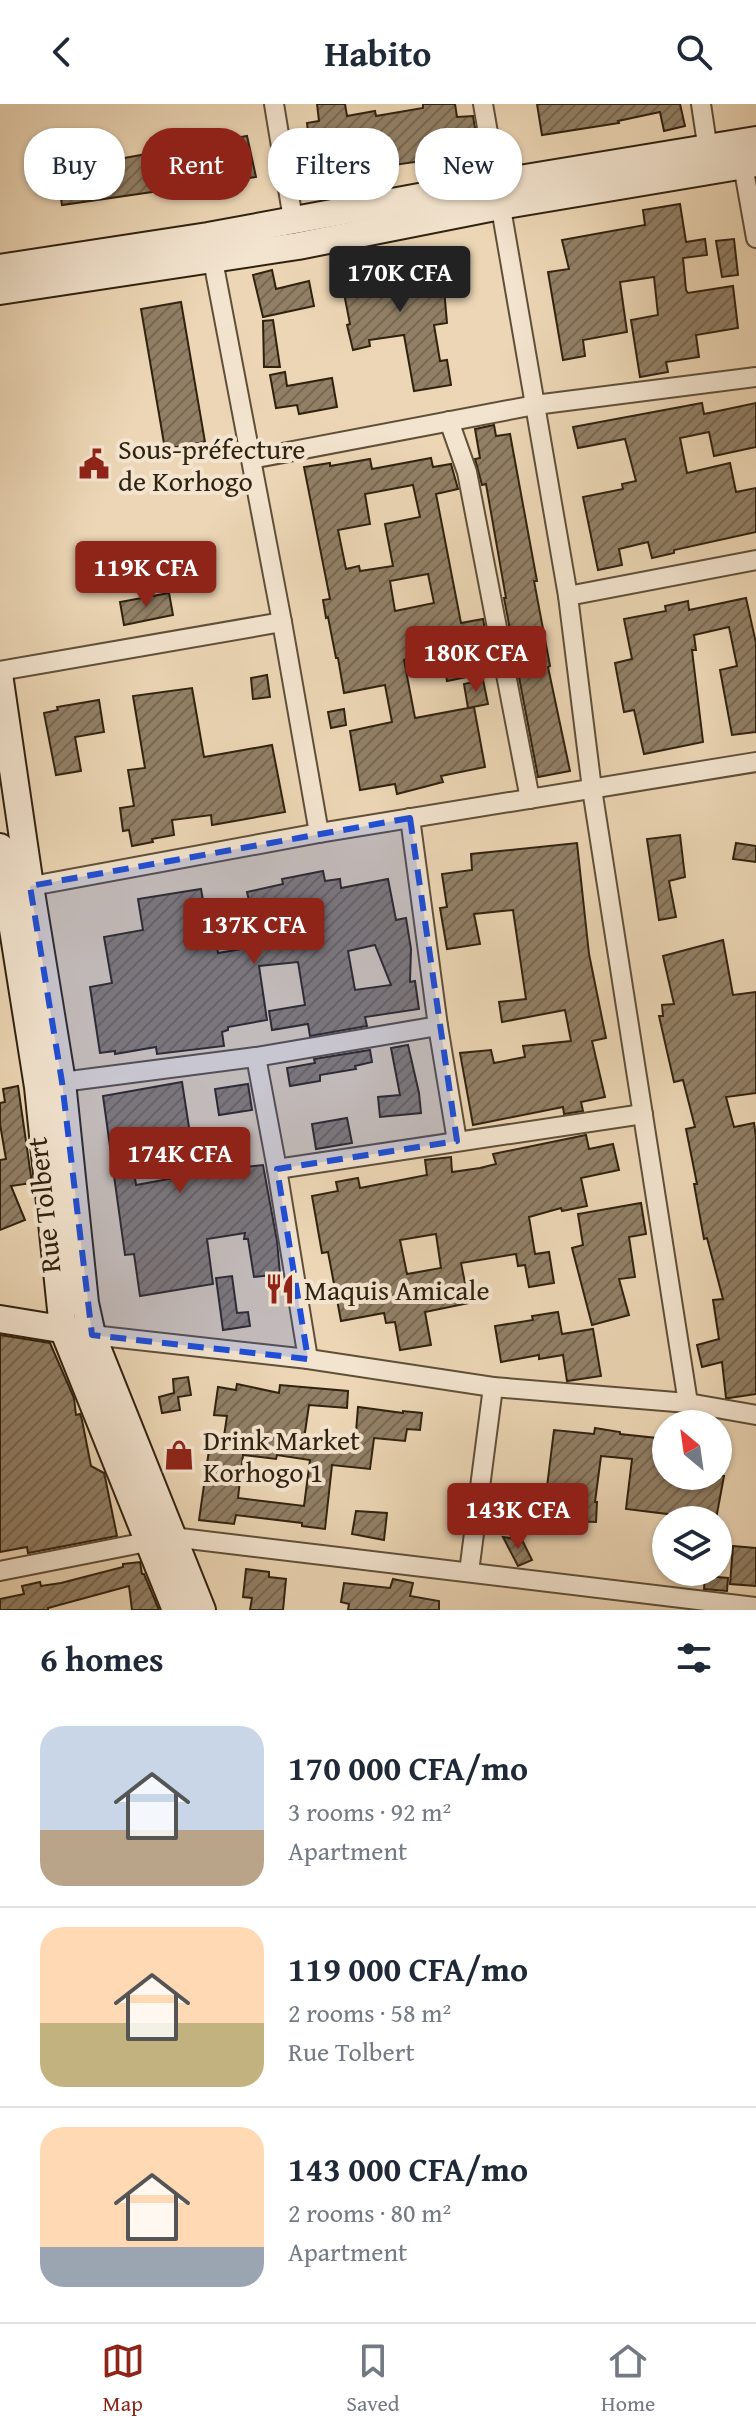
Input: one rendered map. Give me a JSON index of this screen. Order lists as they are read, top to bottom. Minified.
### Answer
{"streets":{"street":["Rue Tolbert"]},"places":{"public building":["Sous-préfecture de Korhogo"],"restaurant":["Maquis Amicale"],"shop":["Drink Market Korhogo 1"]},"north":"top left","page":{"header":"Habito","chip":["Buy","Rent","Filters","New"],"price":["170K CFA","119K CFA","180K CFA","137K CFA","174K CFA","143K CFA"],"heading":"6 homes","list":[{"name":"170 000 CFA/mo","note":"3 rooms · 92 m² · Apartment"},{"name":"119 000 CFA/mo","note":"2 rooms · 58 m² · Rue Tolbert"},{"name":"143 000 CFA/mo","note":"2 rooms · 80 m² · Apartment"}],"tabs":["Map","Saved","Home"]}}
